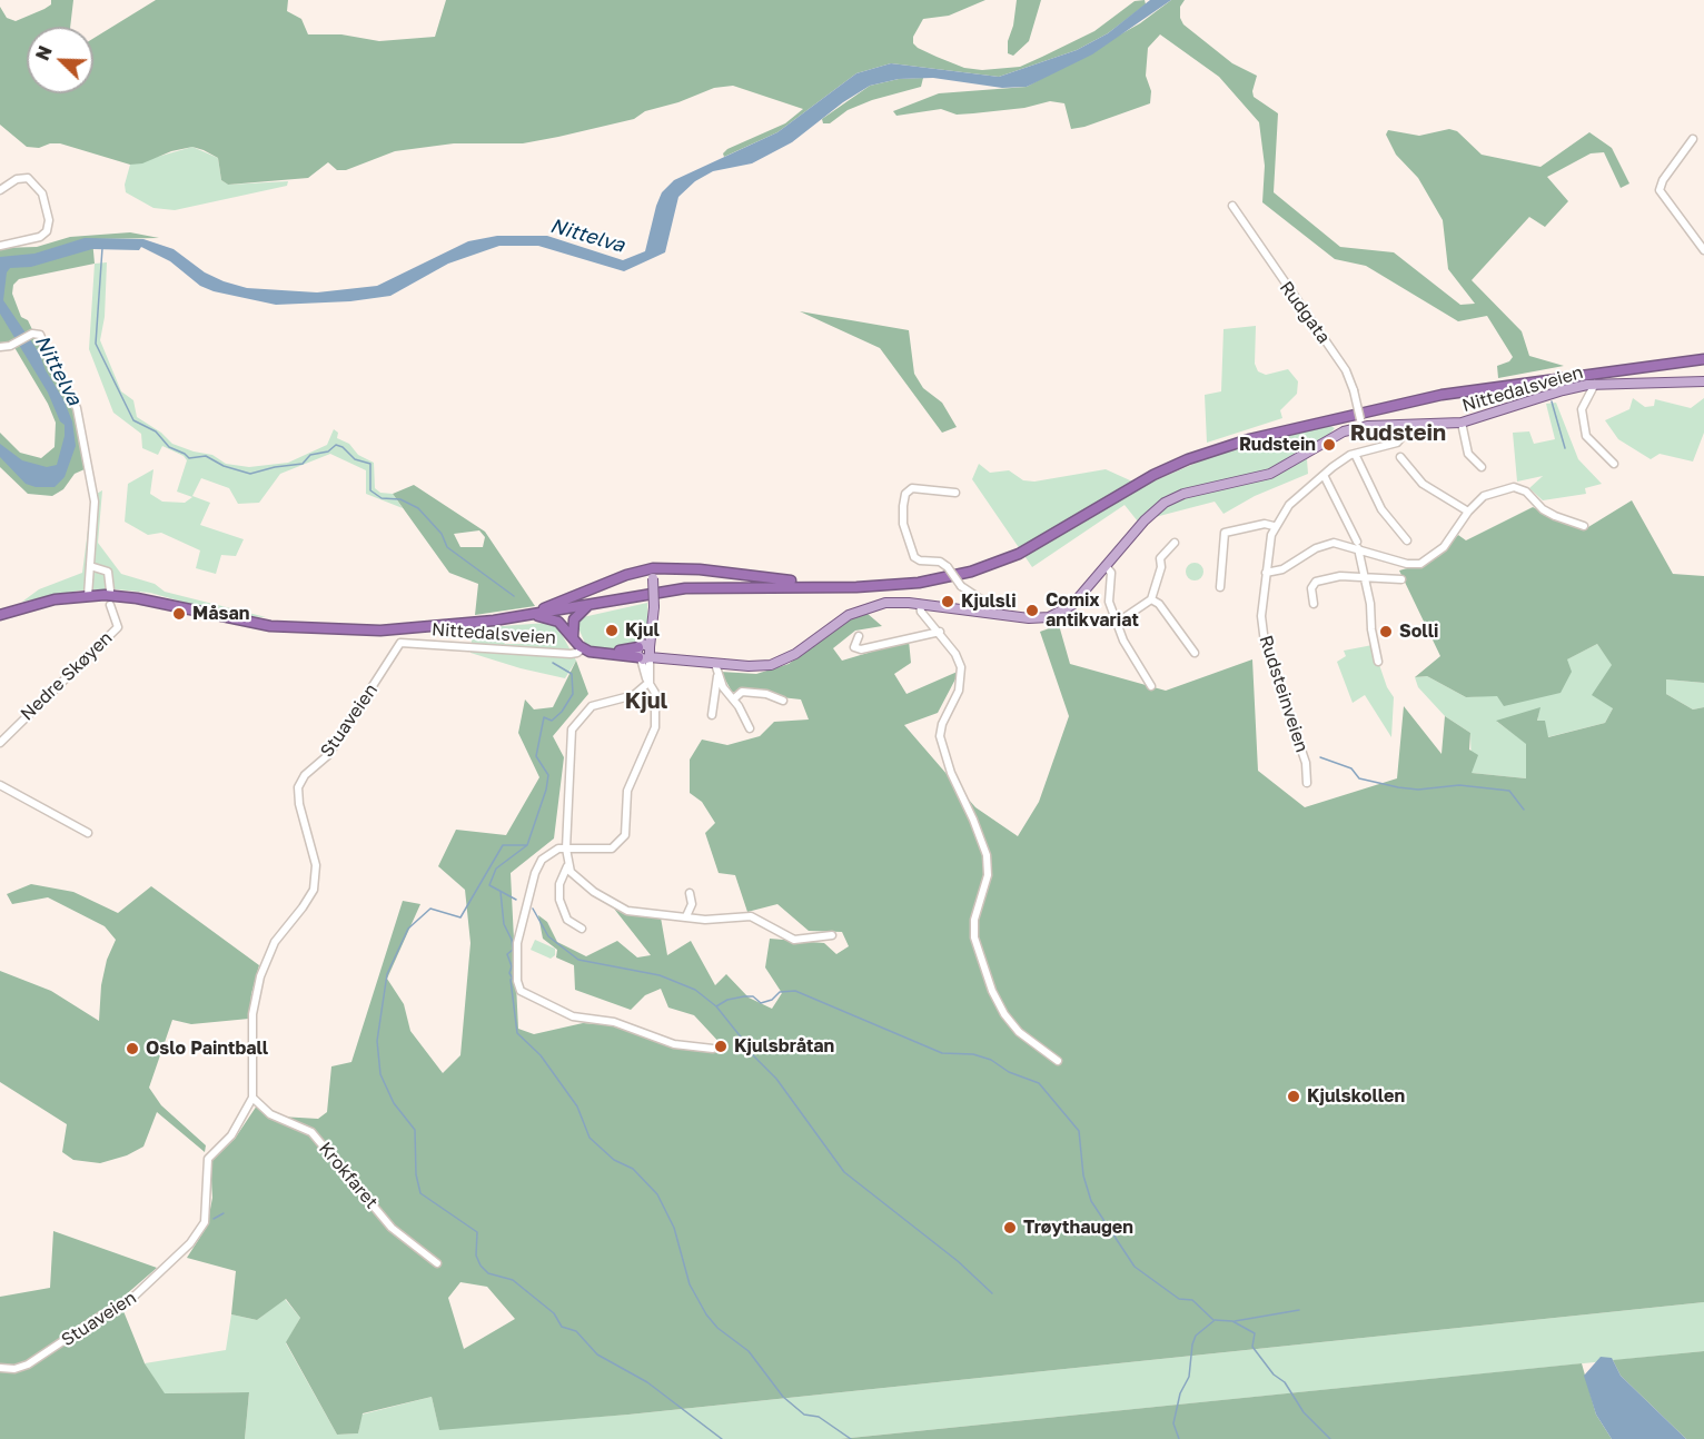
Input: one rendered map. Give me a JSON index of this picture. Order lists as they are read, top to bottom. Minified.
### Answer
{"streets":{"main road":["Nittedalsveien"],"street":["Rudgata","Nedre Skøyen","Rudsteinveien","Stuaveien","Krokfaret"]},"crossings":[["Rudgata","Nittedalsveien"],["Nittedalsveien","Rudsteinveien"],["Nittedalsveien","Stuaveien"],["Stuaveien","Krokfaret"]],"districts":["Rudstein","Kjul"],"water":["Nittelva"],"places":["Rudstein","Kjulsli","Comix antikvariat","Måsan","Kjul","Solli","Kjulsbråtan","Oslo Paintball","Kjulskollen","Trøythaugen"],"north":"top left"}
